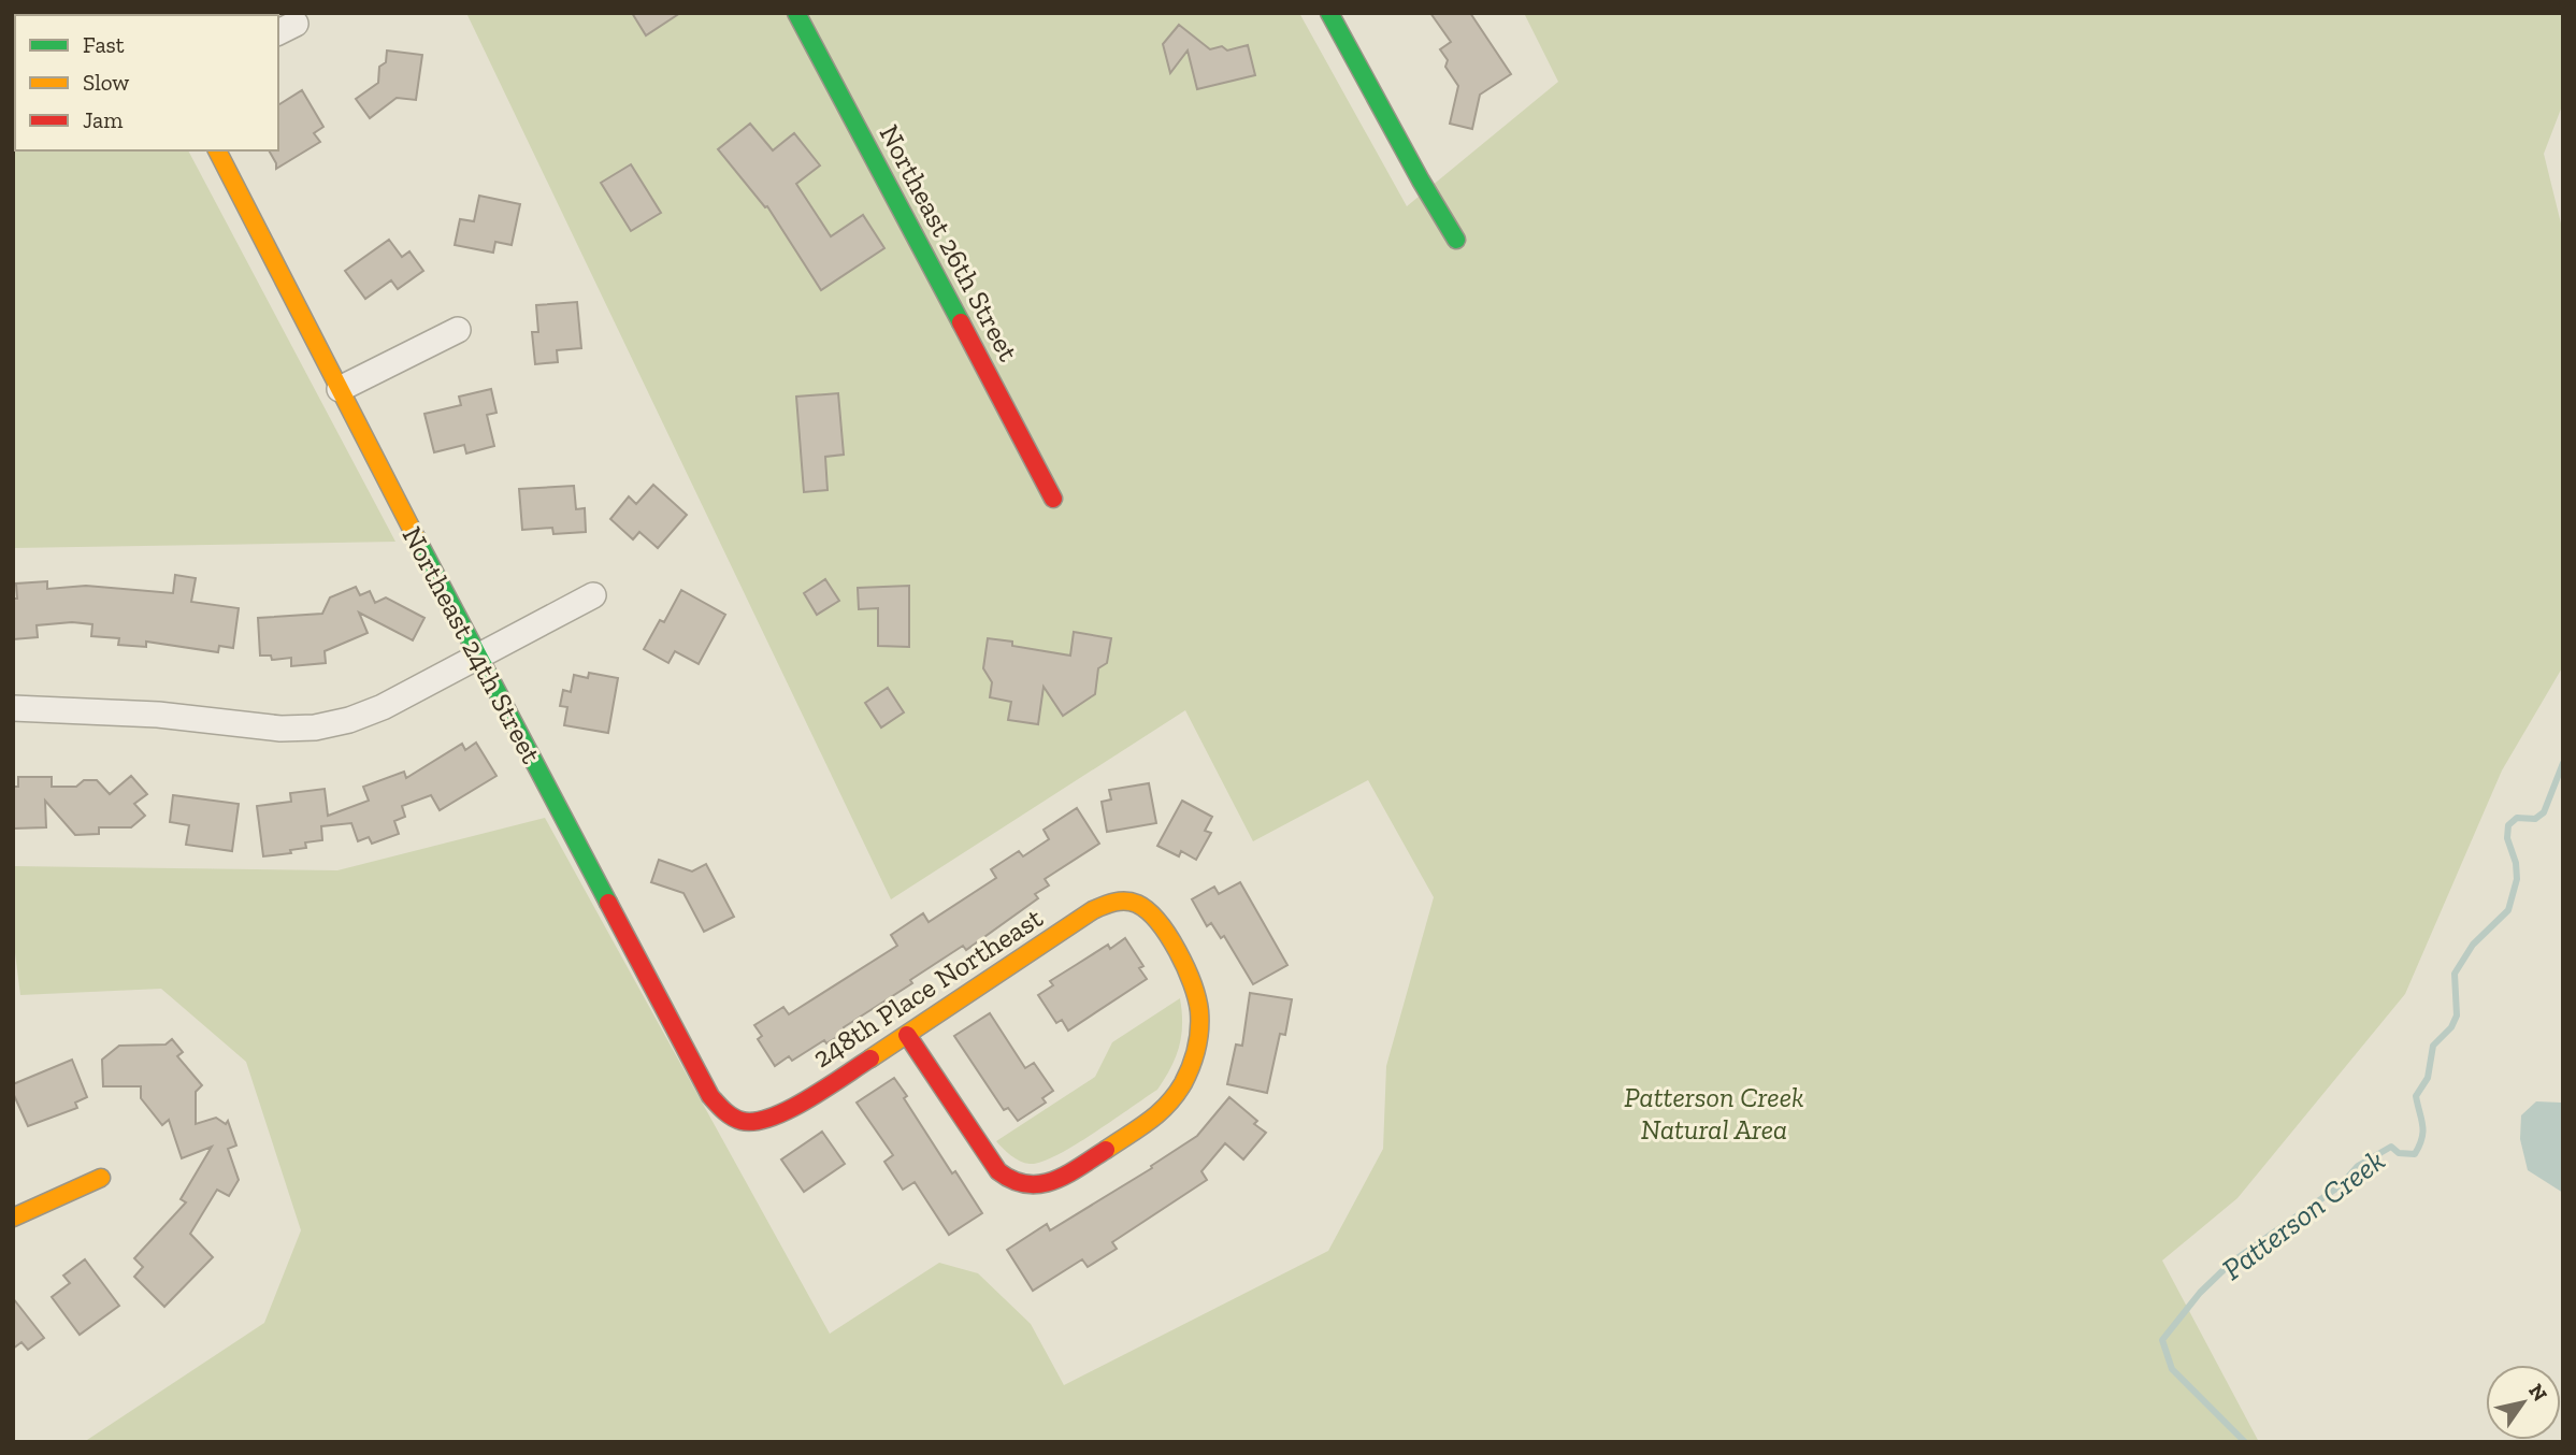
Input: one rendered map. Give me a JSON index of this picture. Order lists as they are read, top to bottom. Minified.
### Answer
{"streets":{"street":["Northeast 26th Street","Northeast 24th Street","248th Place Northeast"]},"crossings":[["Northeast 24th Street","248th Place Northeast"]],"water":["Patterson Creek"],"parks":["Patterson Creek Natural Area"],"legend":["Fast","Slow","Jam"],"north":"top right"}
